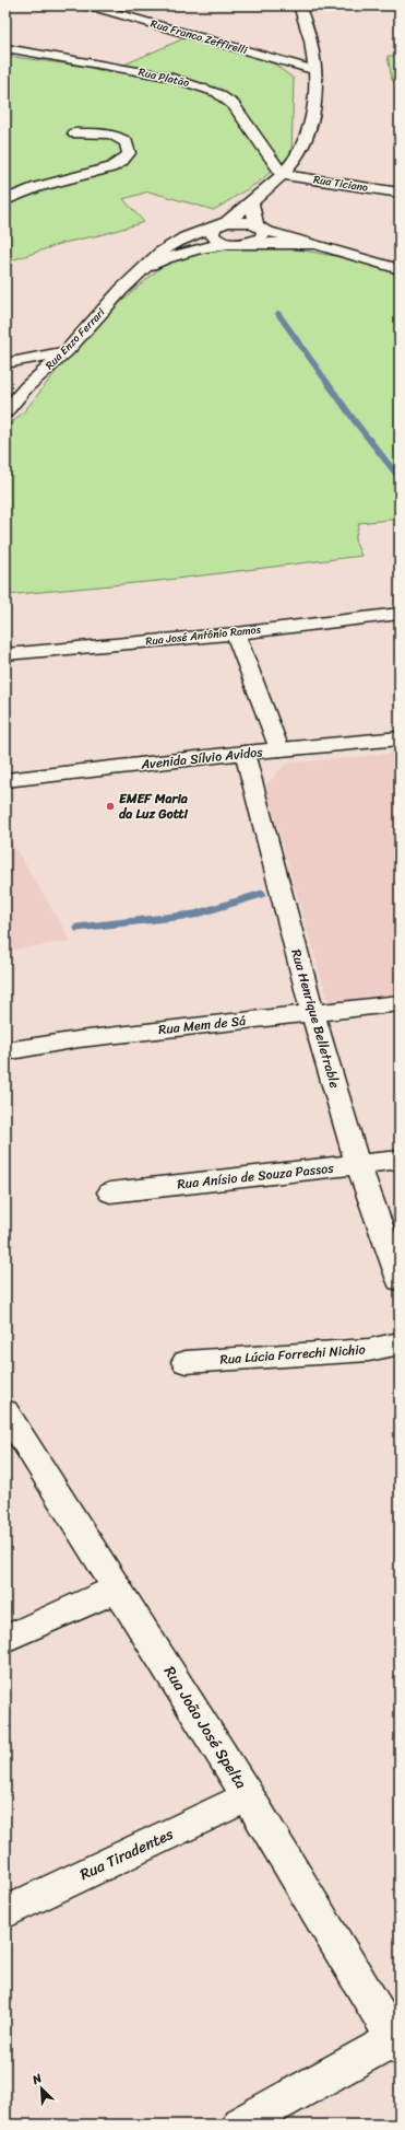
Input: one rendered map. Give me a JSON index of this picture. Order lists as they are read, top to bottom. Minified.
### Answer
{"streets":{"street":["Rua Franco Zeffirelli","Rua Platão","Rua Ticiano","Rua Enzo Ferrari","Rua José Antônio Ramos","Avenida Sílvio Avidos","Rua Henrique Belletrable","Rua Mem de Sá","Rua Anísio de Souza Passos","Rua Lúcia Forrechi Nichio","Rua João José Spelta","Rua Tiradentes"]},"crossings":[["Rua Platão","Rua Ticiano"],["Avenida Sílvio Avidos","Rua Henrique Belletrable"],["Rua Henrique Belletrable","Rua Mem de Sá"],["Rua Henrique Belletrable","Rua Anísio de Souza Passos"],["Rua João José Spelta","Rua Tiradentes"]],"places":["EMEF Maria da Luz Gotti"],"north":"top left"}
